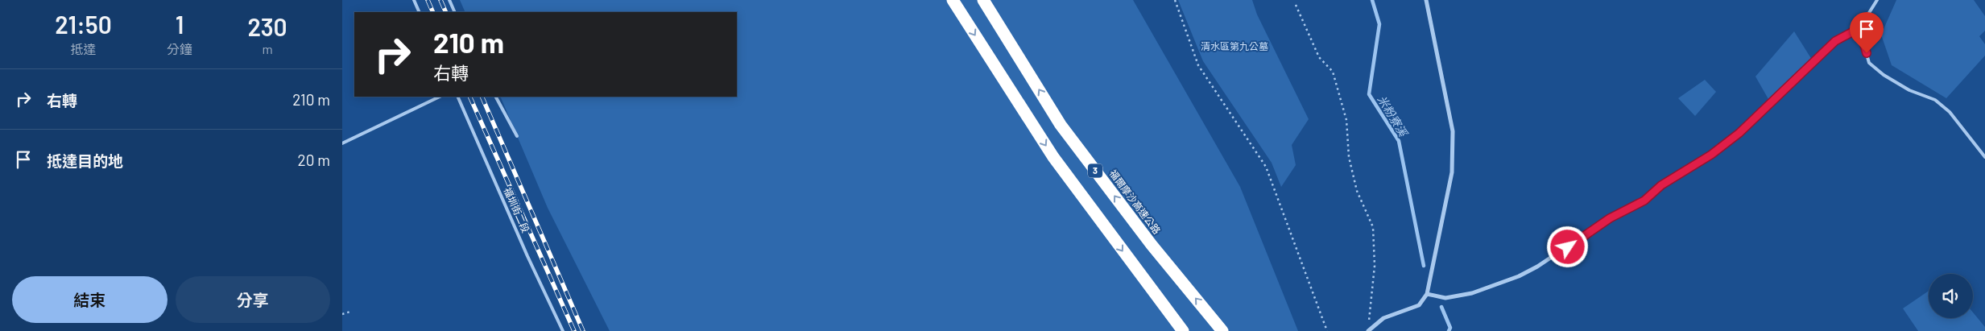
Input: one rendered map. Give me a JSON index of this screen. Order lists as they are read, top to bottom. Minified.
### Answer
{"streets":{"highway":["3","福爾摩沙高速公路"],"lane":["福圳街二段"]},"water":["米粉寮溪"],"parks":["清水區第九公墓"],"page":{"eta":["21:50","抵達","1","分鐘","230","m"],"turn":["210 m","右轉"],"list":[{"name":"右轉","value":"210 m"},{"name":"抵達目的地","value":"20 m"}],"buttons":["結束","分享"]}}
